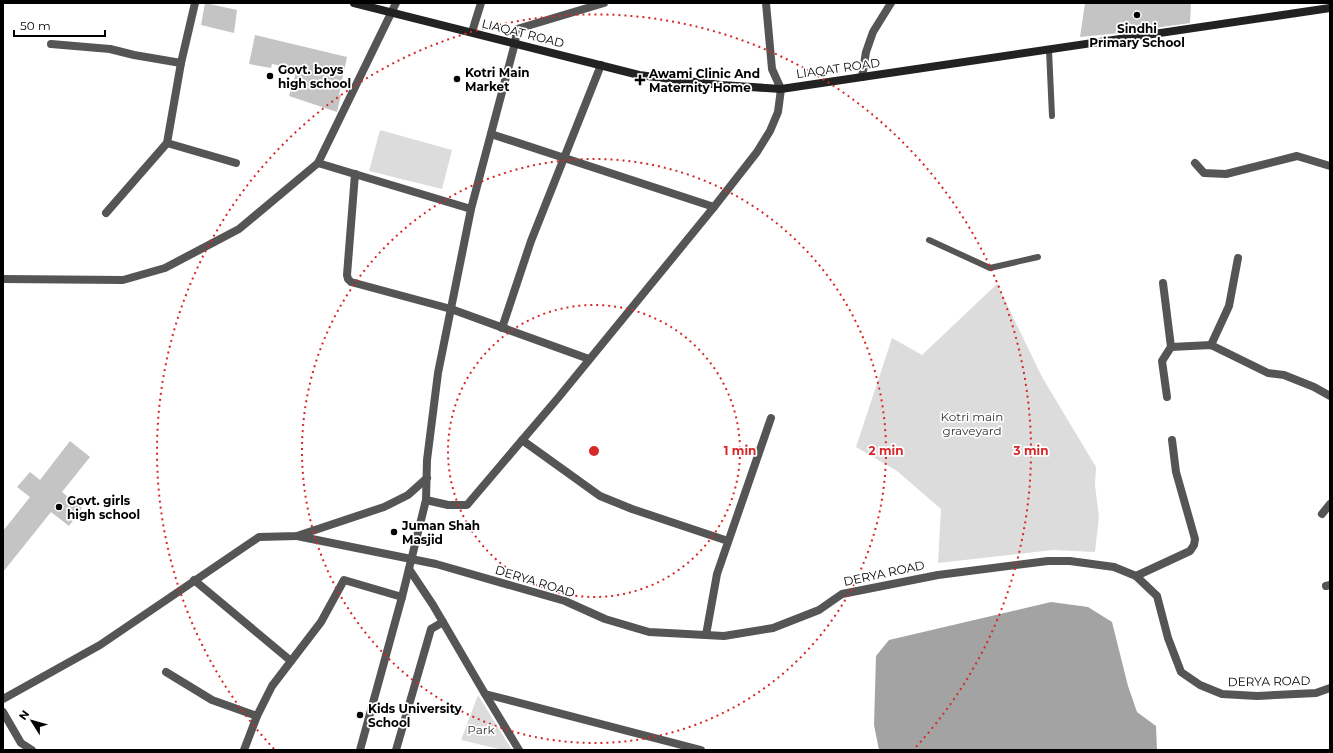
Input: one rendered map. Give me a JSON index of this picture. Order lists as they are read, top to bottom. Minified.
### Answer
{"streets":{"street":["LIAQAT ROAD","DERYA ROAD"]},"parks":["Kotri main graveyard","Park"],"places":{"other":["Sindhi Primary School","Govt. boys high school","Kotri Main Market","Govt. girls high school","Juman Shah Masjid","Kids University School"],"health":["Awami Clinic And Maternity Home"]},"scale_bar":"50 m","north":"top left","rings":["1 min","2 min","3 min"]}
